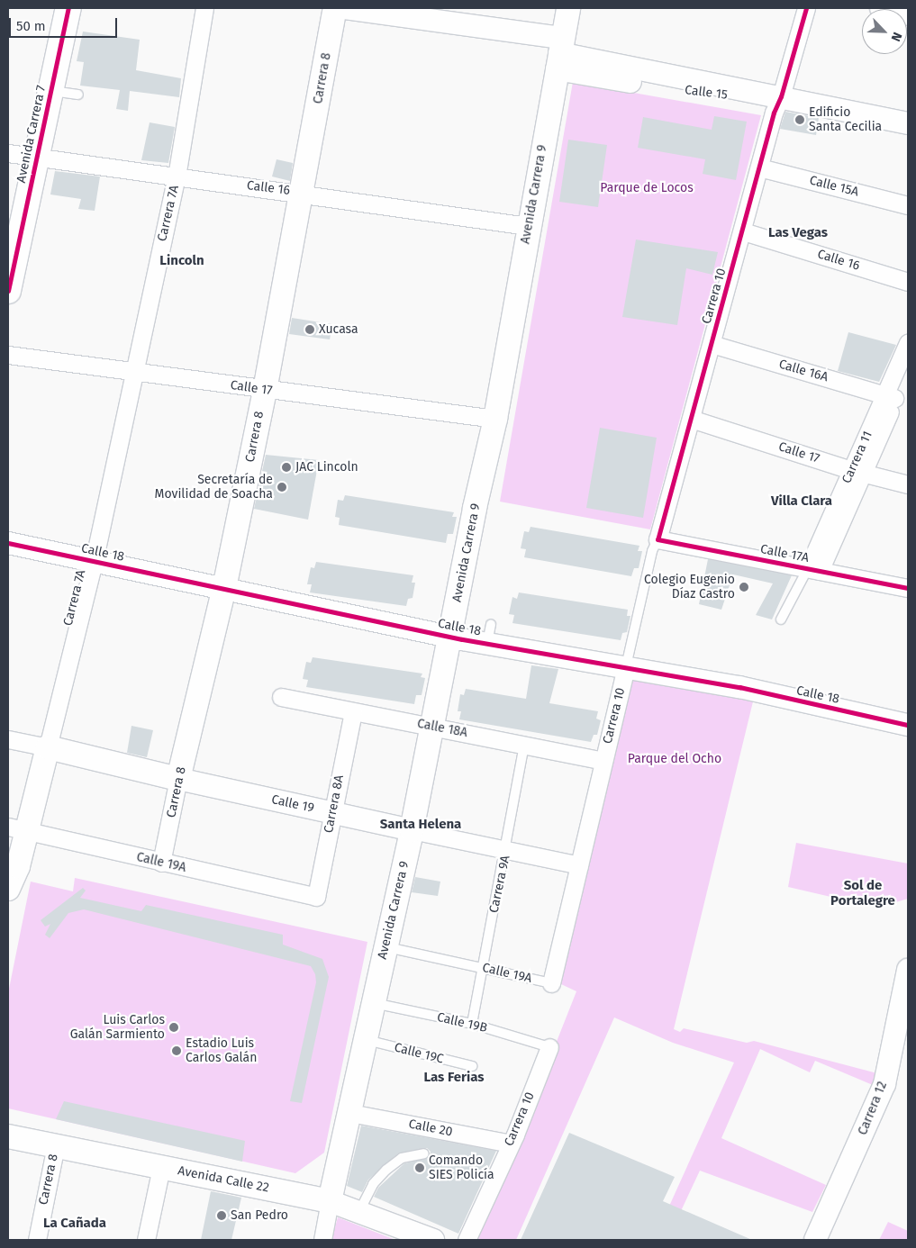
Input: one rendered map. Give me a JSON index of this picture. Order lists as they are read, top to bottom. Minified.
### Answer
{"streets":{"main road":["Carrera 8","Avenida Carrera 7","Avenida Carrera 9","Carrera 7A","Calle 19","Avenida Calle 22"],"street":["Calle 15","Calle 15A","Calle 16","Carrera 10","Calle 16A","Calle 17","Carrera 11","Calle 18","Calle 17A","Calle 18A","Carrera 8A","Calle 19A","Carrera 12","Calle 20"],"lane":["Carrera 9A","Calle 19B","Calle 19C"]},"crossings":[["Carrera 8","Calle 16"],["Carrera 8","Calle 17"],["Carrera 8","Calle 18"],["Carrera 8","Calle 19"],["Carrera 8","Calle 19A"],["Carrera 8","Avenida Calle 22"],["Calle 15","Avenida Carrera 9"],["Calle 15","Carrera 10"],["Avenida Carrera 7","Calle 16"],["Calle 15A","Carrera 10"],["Calle 16","Avenida Carrera 9"],["Calle 16","Carrera 7A"],["Calle 16","Carrera 10"],["Avenida Carrera 9","Calle 17"],["Avenida Carrera 9","Calle 18"],["Avenida Carrera 9","Calle 18A"],["Avenida Carrera 9","Calle 19"],["Avenida Carrera 9","Calle 19A"],["Avenida Carrera 9","Calle 19B"],["Avenida Carrera 9","Calle 19C"],["Avenida Carrera 9","Calle 20"],["Avenida Carrera 9","Avenida Calle 22"],["Carrera 7A","Calle 17"],["Carrera 7A","Calle 18"],["Carrera 7A","Calle 19"],["Carrera 7A","Calle 19A"],["Carrera 10","Calle 16A"],["Carrera 10","Calle 17"],["Carrera 10","Calle 18"],["Carrera 10","Calle 17A"],["Carrera 10","Calle 18A"],["Carrera 10","Calle 19"],["Carrera 10","Calle 19A"],["Carrera 10","Calle 19B"],["Carrera 10","Calle 20"],["Calle 16A","Carrera 11"],["Calle 17","Carrera 11"],["Carrera 11","Calle 17A"],["Calle 18A","Carrera 8A"],["Calle 18A","Carrera 9A"],["Calle 19","Carrera 8A"],["Calle 19","Carrera 9A"],["Carrera 8A","Calle 19A"],["Calle 19A","Carrera 9A"],["Carrera 9A","Calle 19B"]],"districts":["Las Vegas","Lincoln","Villa Clara","Santa Helena","Sol de Portalegre","Las Ferias","La Cañada"],"parks":["Parque de Locos","Parque del Ocho"],"places":["Edificio Santa Cecilia","Xucasa","JAC Lincoln","Secretaría de Movilidad de Soacha","Colegio Eugenio Díaz Castro","Luis Carlos Galán Sarmiento","Estadio Luis Carlos Galán","Comando SIES Policía","San Pedro"],"scale_bar":"50 m","north":"bottom right"}
